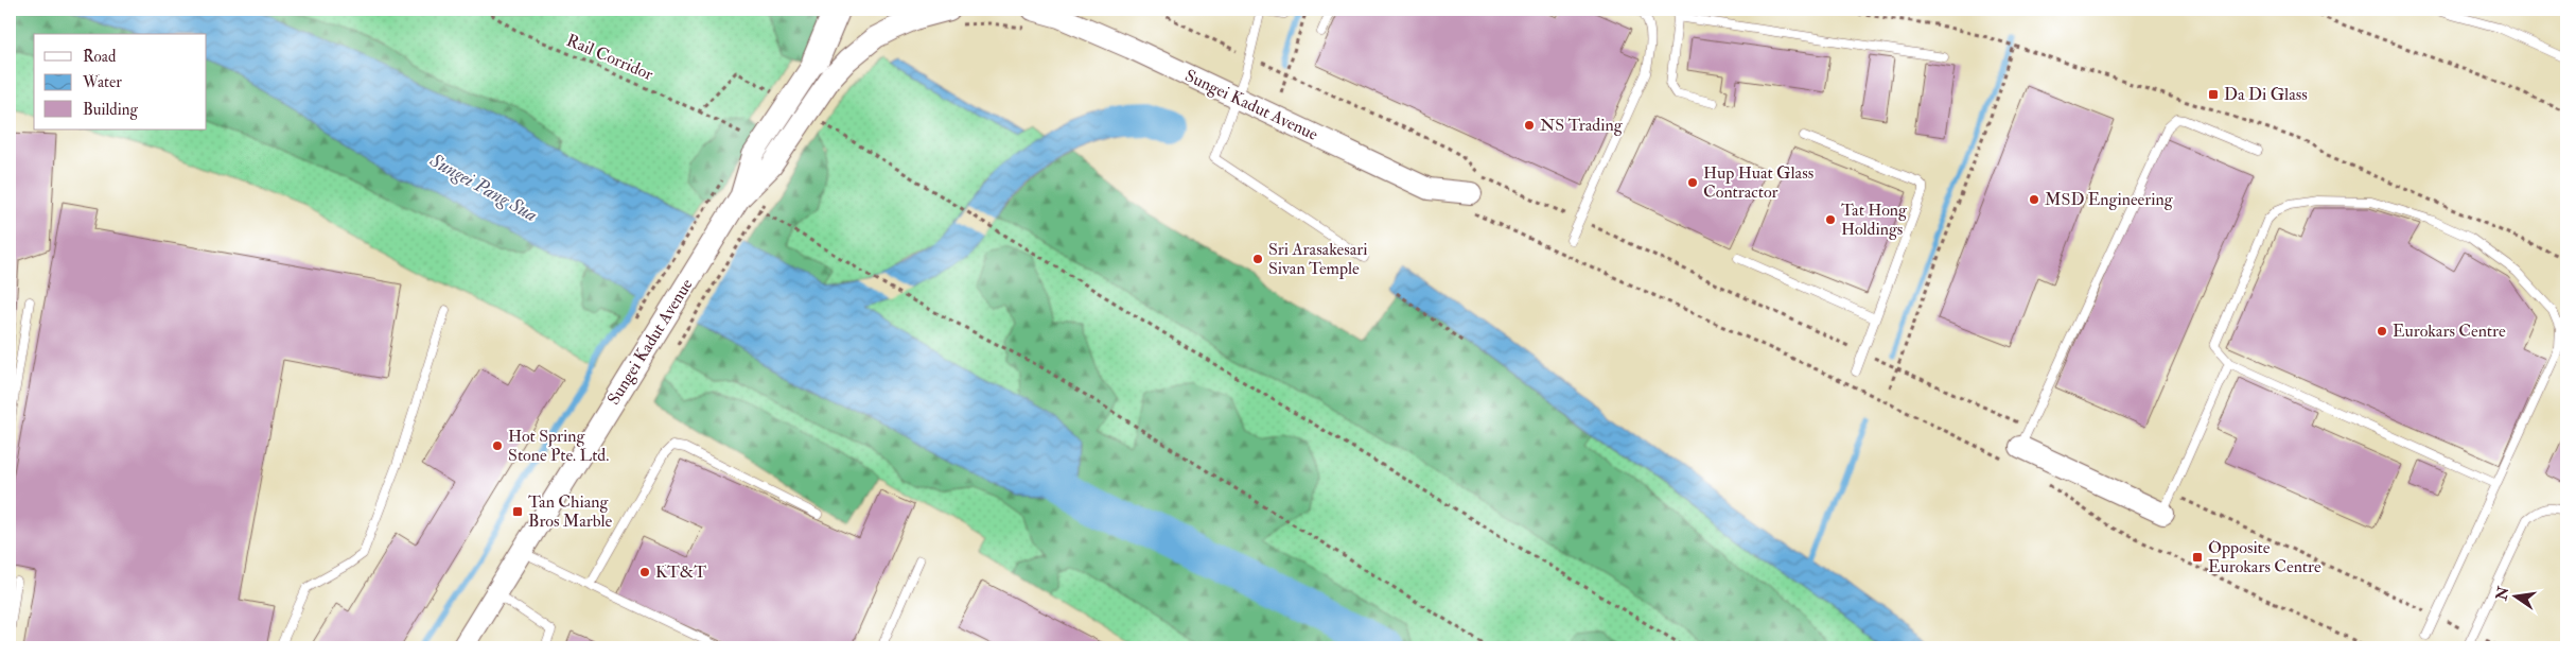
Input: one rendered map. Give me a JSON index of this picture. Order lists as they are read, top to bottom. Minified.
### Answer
{"streets":{"street":["Sungei Kadut Avenue"],"path":["Rail Corridor"]},"water":["Sungei Pang Sua"],"places":{"transit":["Da Di Glass","Tan Chiang Bros Marble","Opposite Eurokars Centre"],"other":["NS Trading","Hup Huat Glass Contractor","MSD Engineering","Tat Hong Holdings","Sri Arasakesari Sivan Temple","Eurokars Centre","Hot Spring Stone Pte. Ltd.","KT&T"]},"legend":["Road","Water","Building"],"north":"left"}
